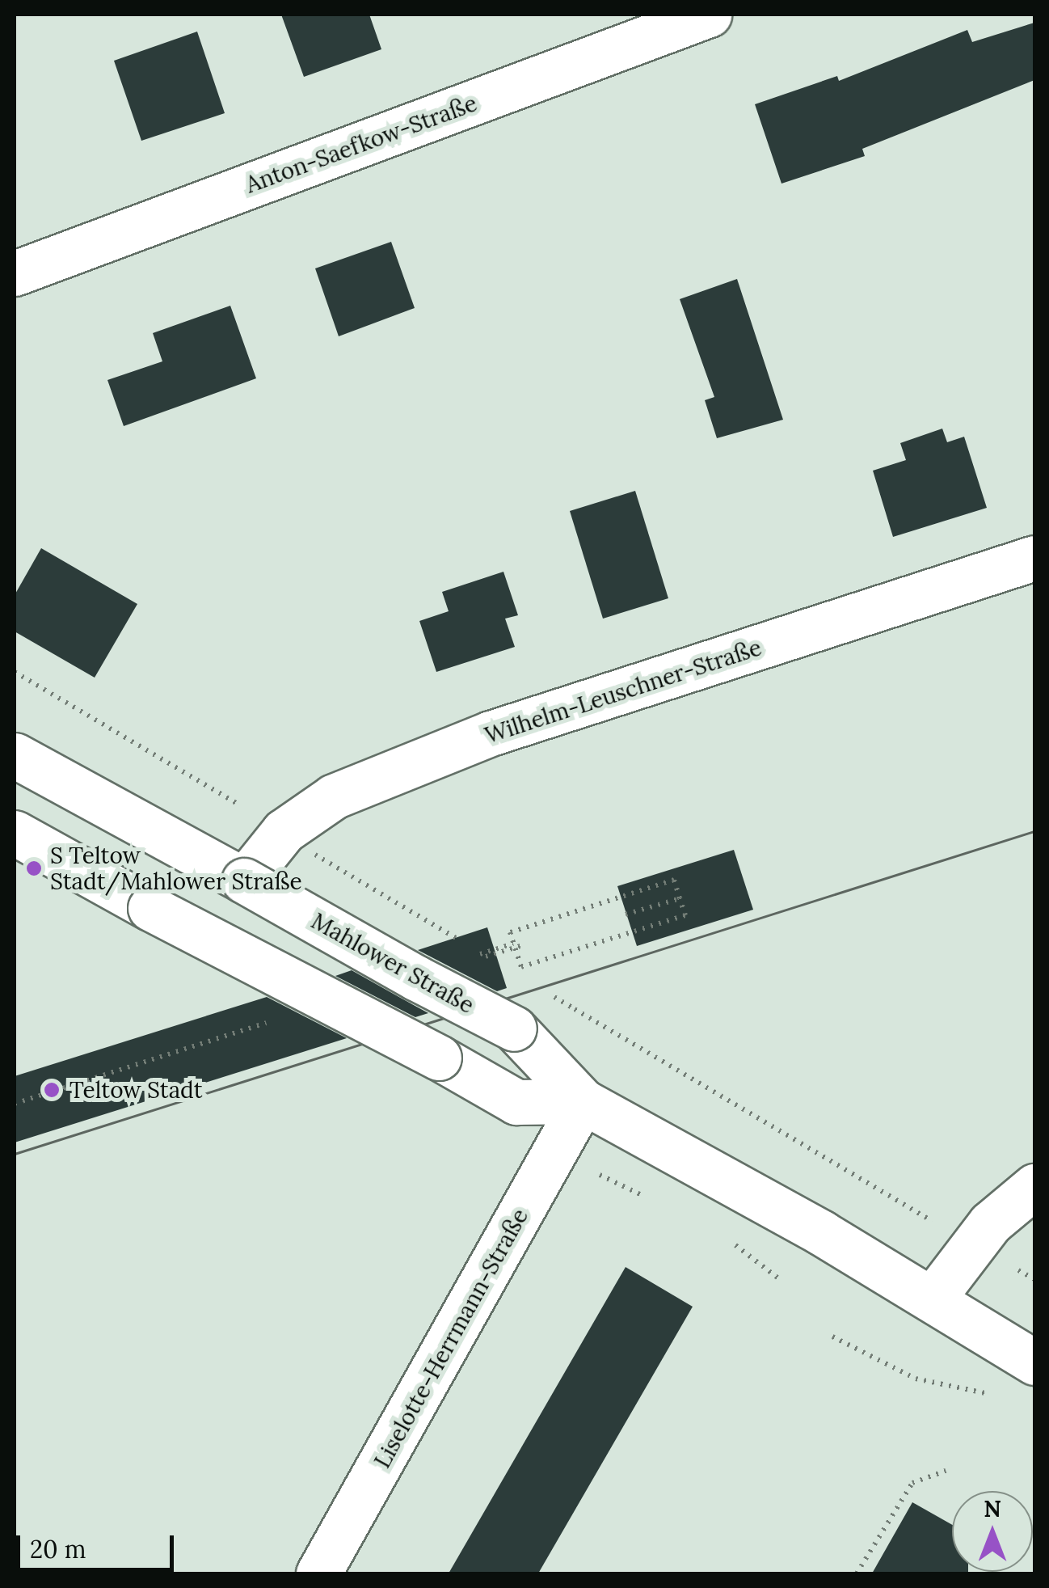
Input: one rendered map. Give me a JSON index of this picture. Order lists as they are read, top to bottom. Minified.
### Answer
{"streets":{"street":["Anton-Saefkow-Straße","Wilhelm-Leuschner-Straße","Mahlower Straße","Liselotte-Herrmann-Straße"]},"crossings":[["Wilhelm-Leuschner-Straße","Mahlower Straße"],["Mahlower Straße","Liselotte-Herrmann-Straße"]],"places":["S Teltow Stadt/Mahlower Straße","Teltow Stadt"],"scale_bar":"20 m","north":"top"}
